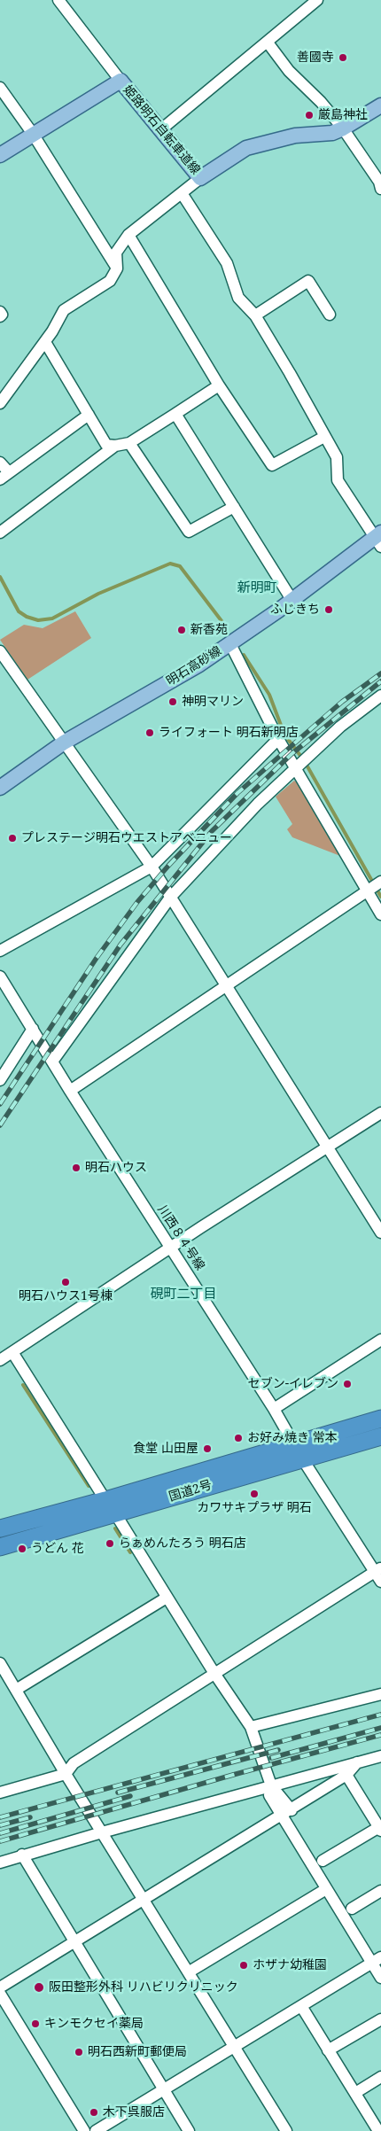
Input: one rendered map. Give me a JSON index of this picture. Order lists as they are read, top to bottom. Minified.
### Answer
{"streets":{"highway":["国道2号"],"main road":["姫路明石自転車道線","明石高砂線"],"street":["川西８４号線"]},"crossings":[["川西８４号線","国道2号"]],"districts":["新明町","硯町二丁目"],"places":["善國寺","厳島神社","ふじきち","新香苑","神明マリン","ライフォート 明石新明店","プレステージ明石ウエストアベニュー","明石ハウス","明石ハウス1号棟","セブン-イレブン","お好み焼き 常本","食堂 山田屋","カワサキプラザ 明石","らぁめんたろう 明石店","うどん 花","ホザナ幼稚園","阪田整形外科 リハビリクリニック","キンモクセイ薬局","明石西新町郵便局","木下呉服店"]}
